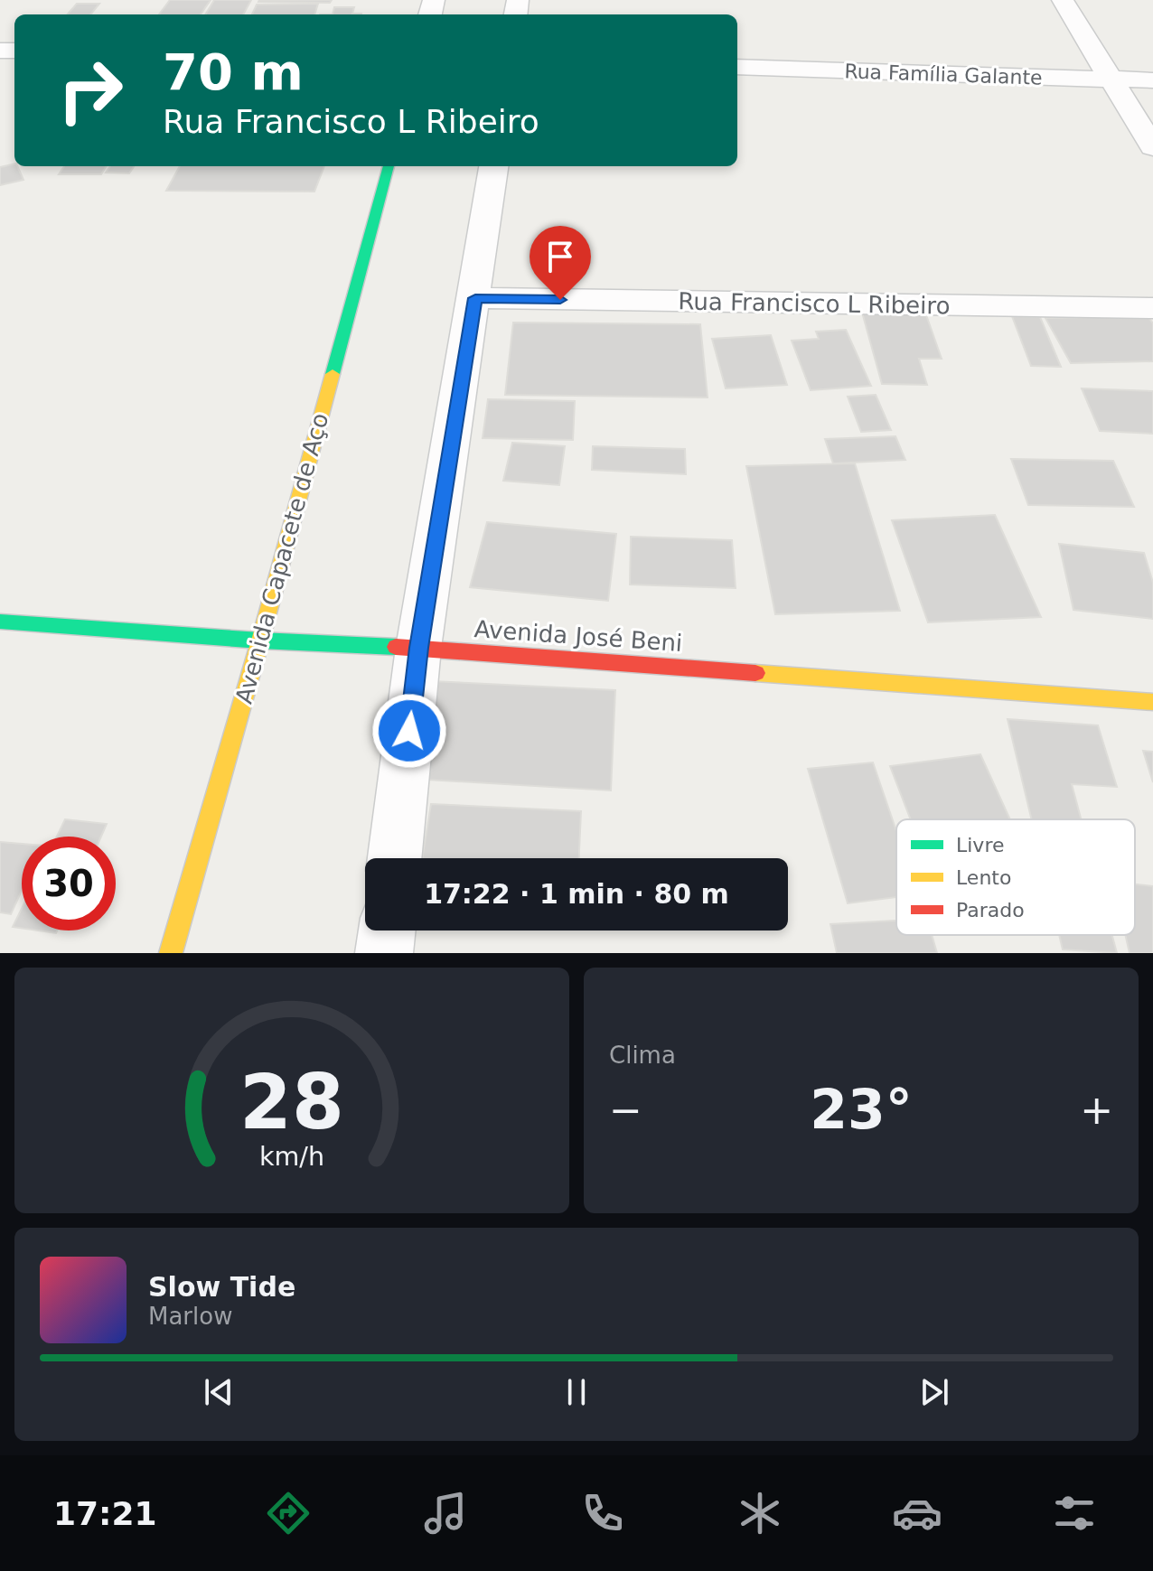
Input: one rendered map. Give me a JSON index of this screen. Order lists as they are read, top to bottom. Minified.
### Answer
{"streets":{"street":["Rua Família Galante","Rua Francisco L Ribeiro","Avenida Capacete de Aço","Avenida José Beni"]},"crossings":[["Avenida Capacete de Aço","Avenida José Beni"]],"legend":["Livre","Lento","Parado"],"page":{"turn":["70 m","Rua Francisco L Ribeiro"],"limit":"30","trip":"17:22 · 1 min · 80 m","tile":"Clima","heat":["−","23°","+"],"song":["Slow Tide","Marlow"],"tabs":"17:21","gauge":["28","km/h"]}}
